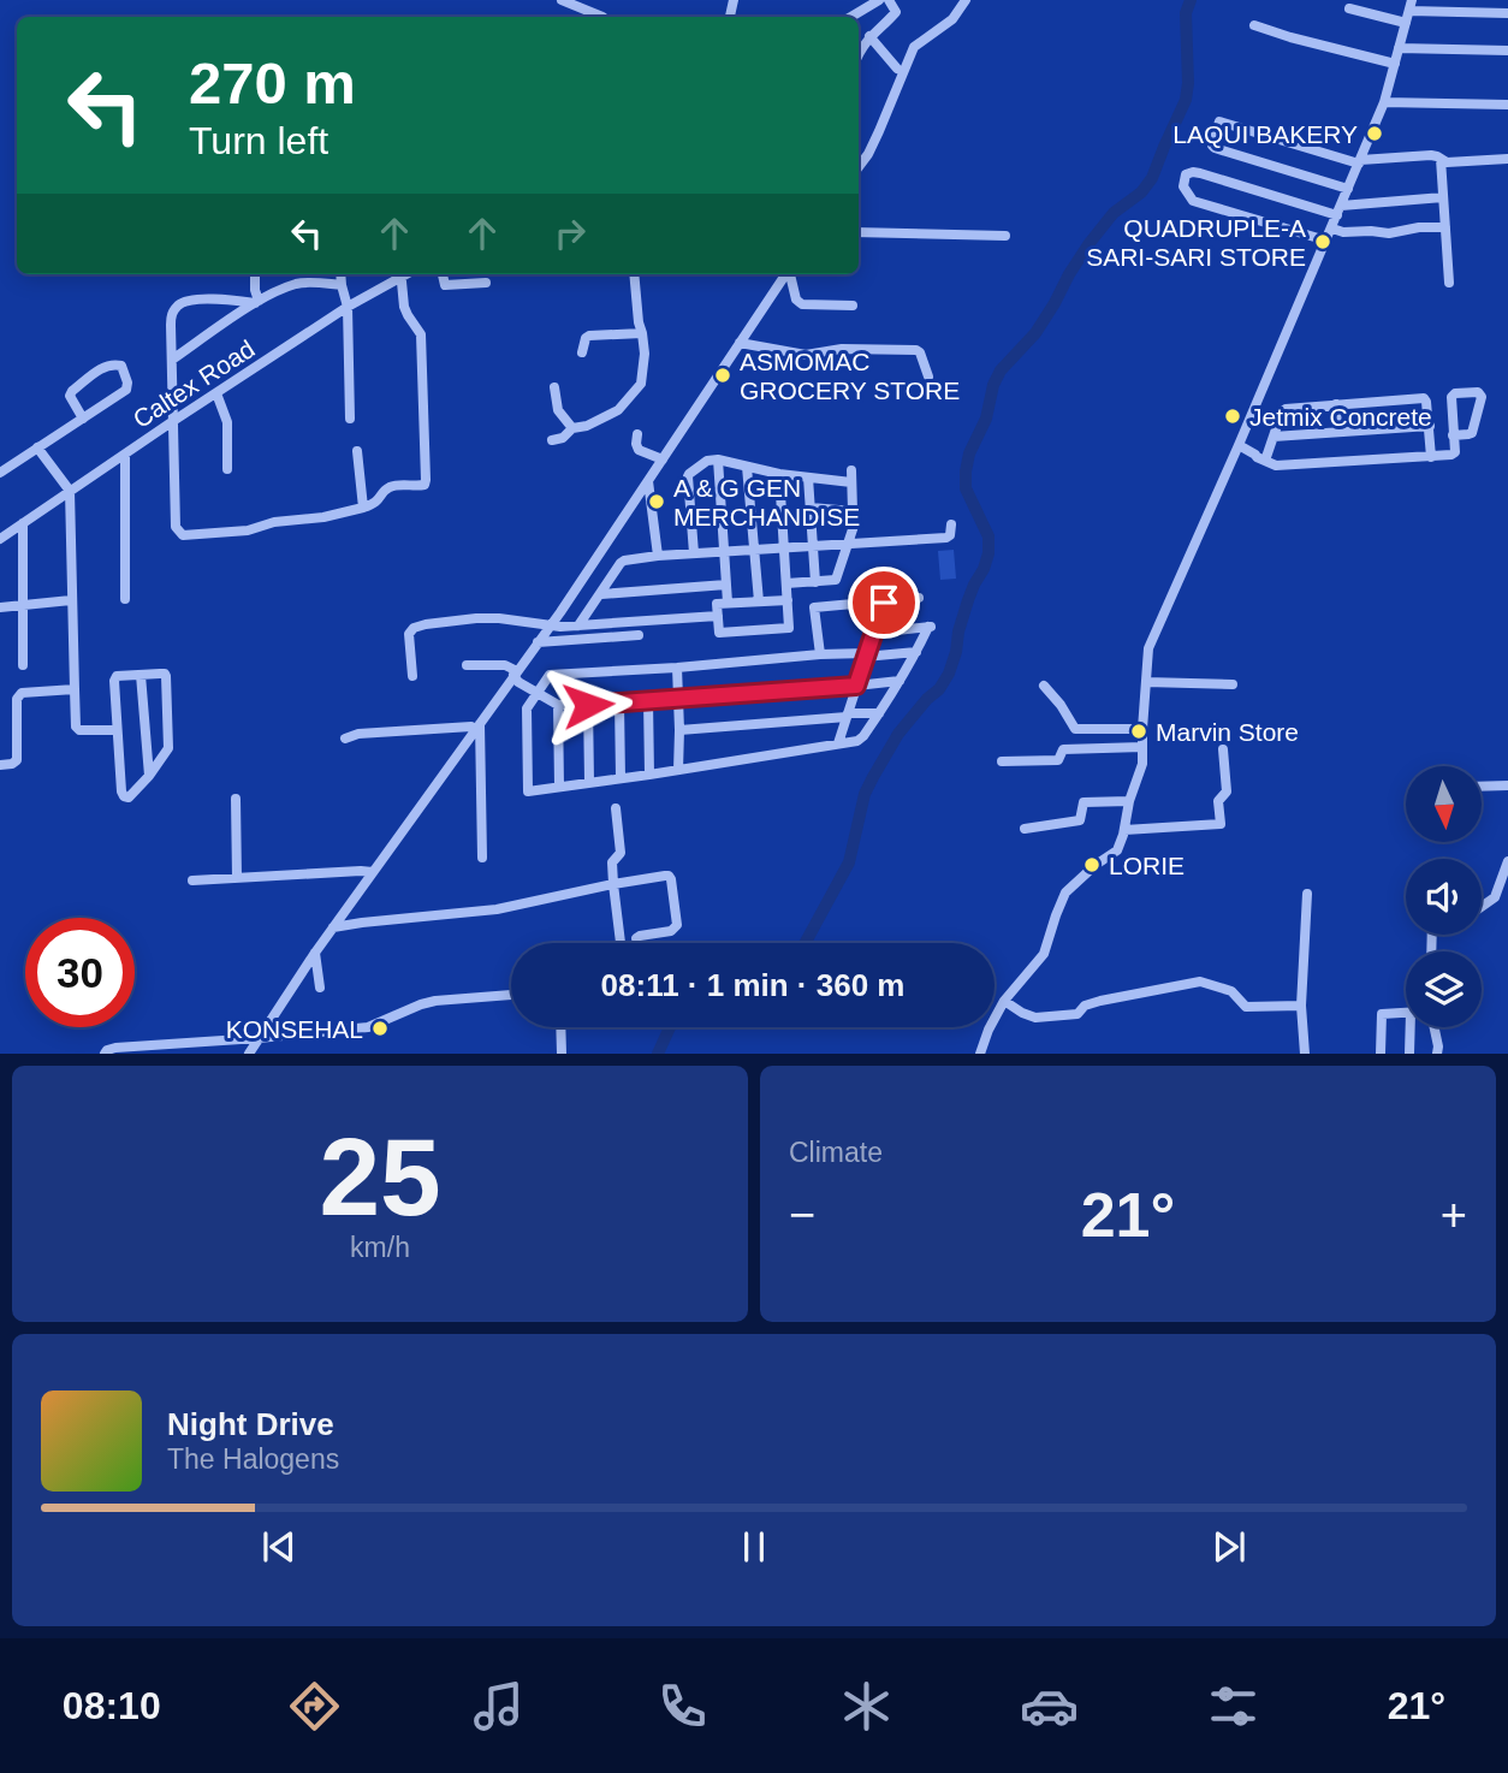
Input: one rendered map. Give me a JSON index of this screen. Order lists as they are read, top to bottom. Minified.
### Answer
{"streets":{"street":["Caltex Road"]},"places":["LAQUI BAKERY","QUADRUPLE-A SARI-SARI STORE","ASMOMAC GROCERY STORE","Jetmix Concrete","A & G GEN MERCHANDISE","Marvin Store","LORIE","KONSEHAL"],"north":"bottom","page":{"turn":["270 m","Turn left"],"limit":"30","trip":"08:11 · 1 min · 360 m","tile":[["25","km/h"],"Climate"],"heat":["−","21°","+"],"song":["Night Drive","The Halogens"],"tabs":["08:10","21°"]}}
